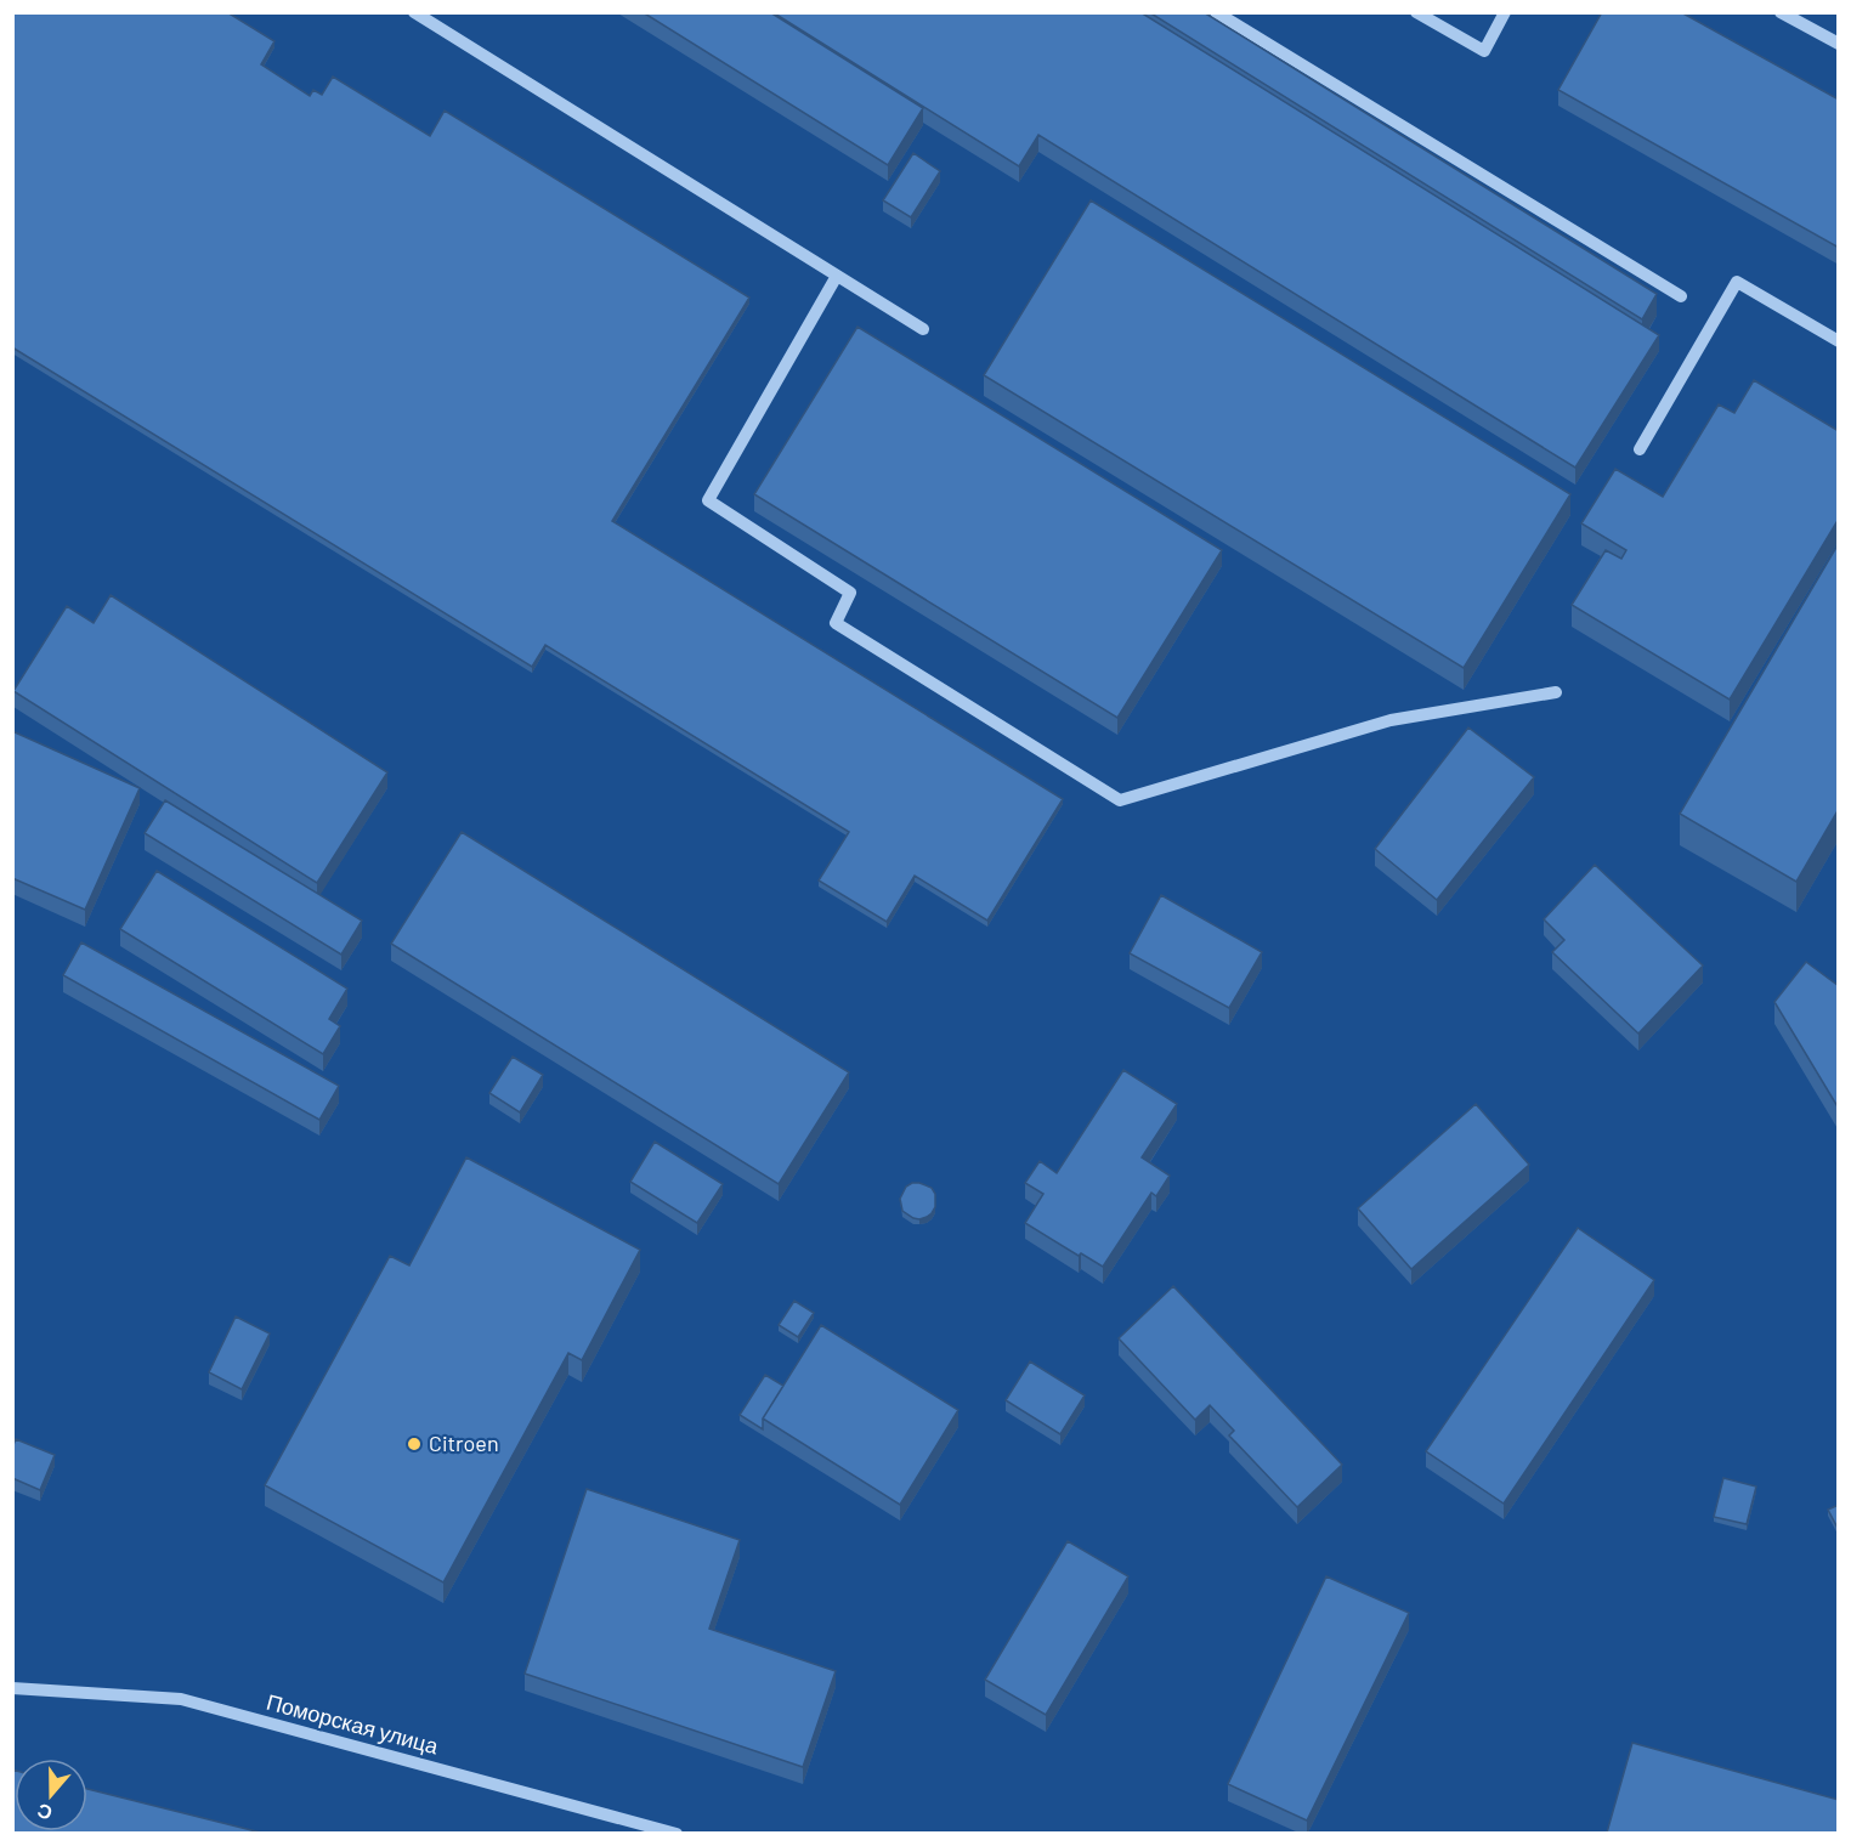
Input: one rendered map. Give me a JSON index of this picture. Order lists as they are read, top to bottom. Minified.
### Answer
{"streets":{"street":["Поморская улица"]},"places":["Citroen"],"north":"bottom"}
